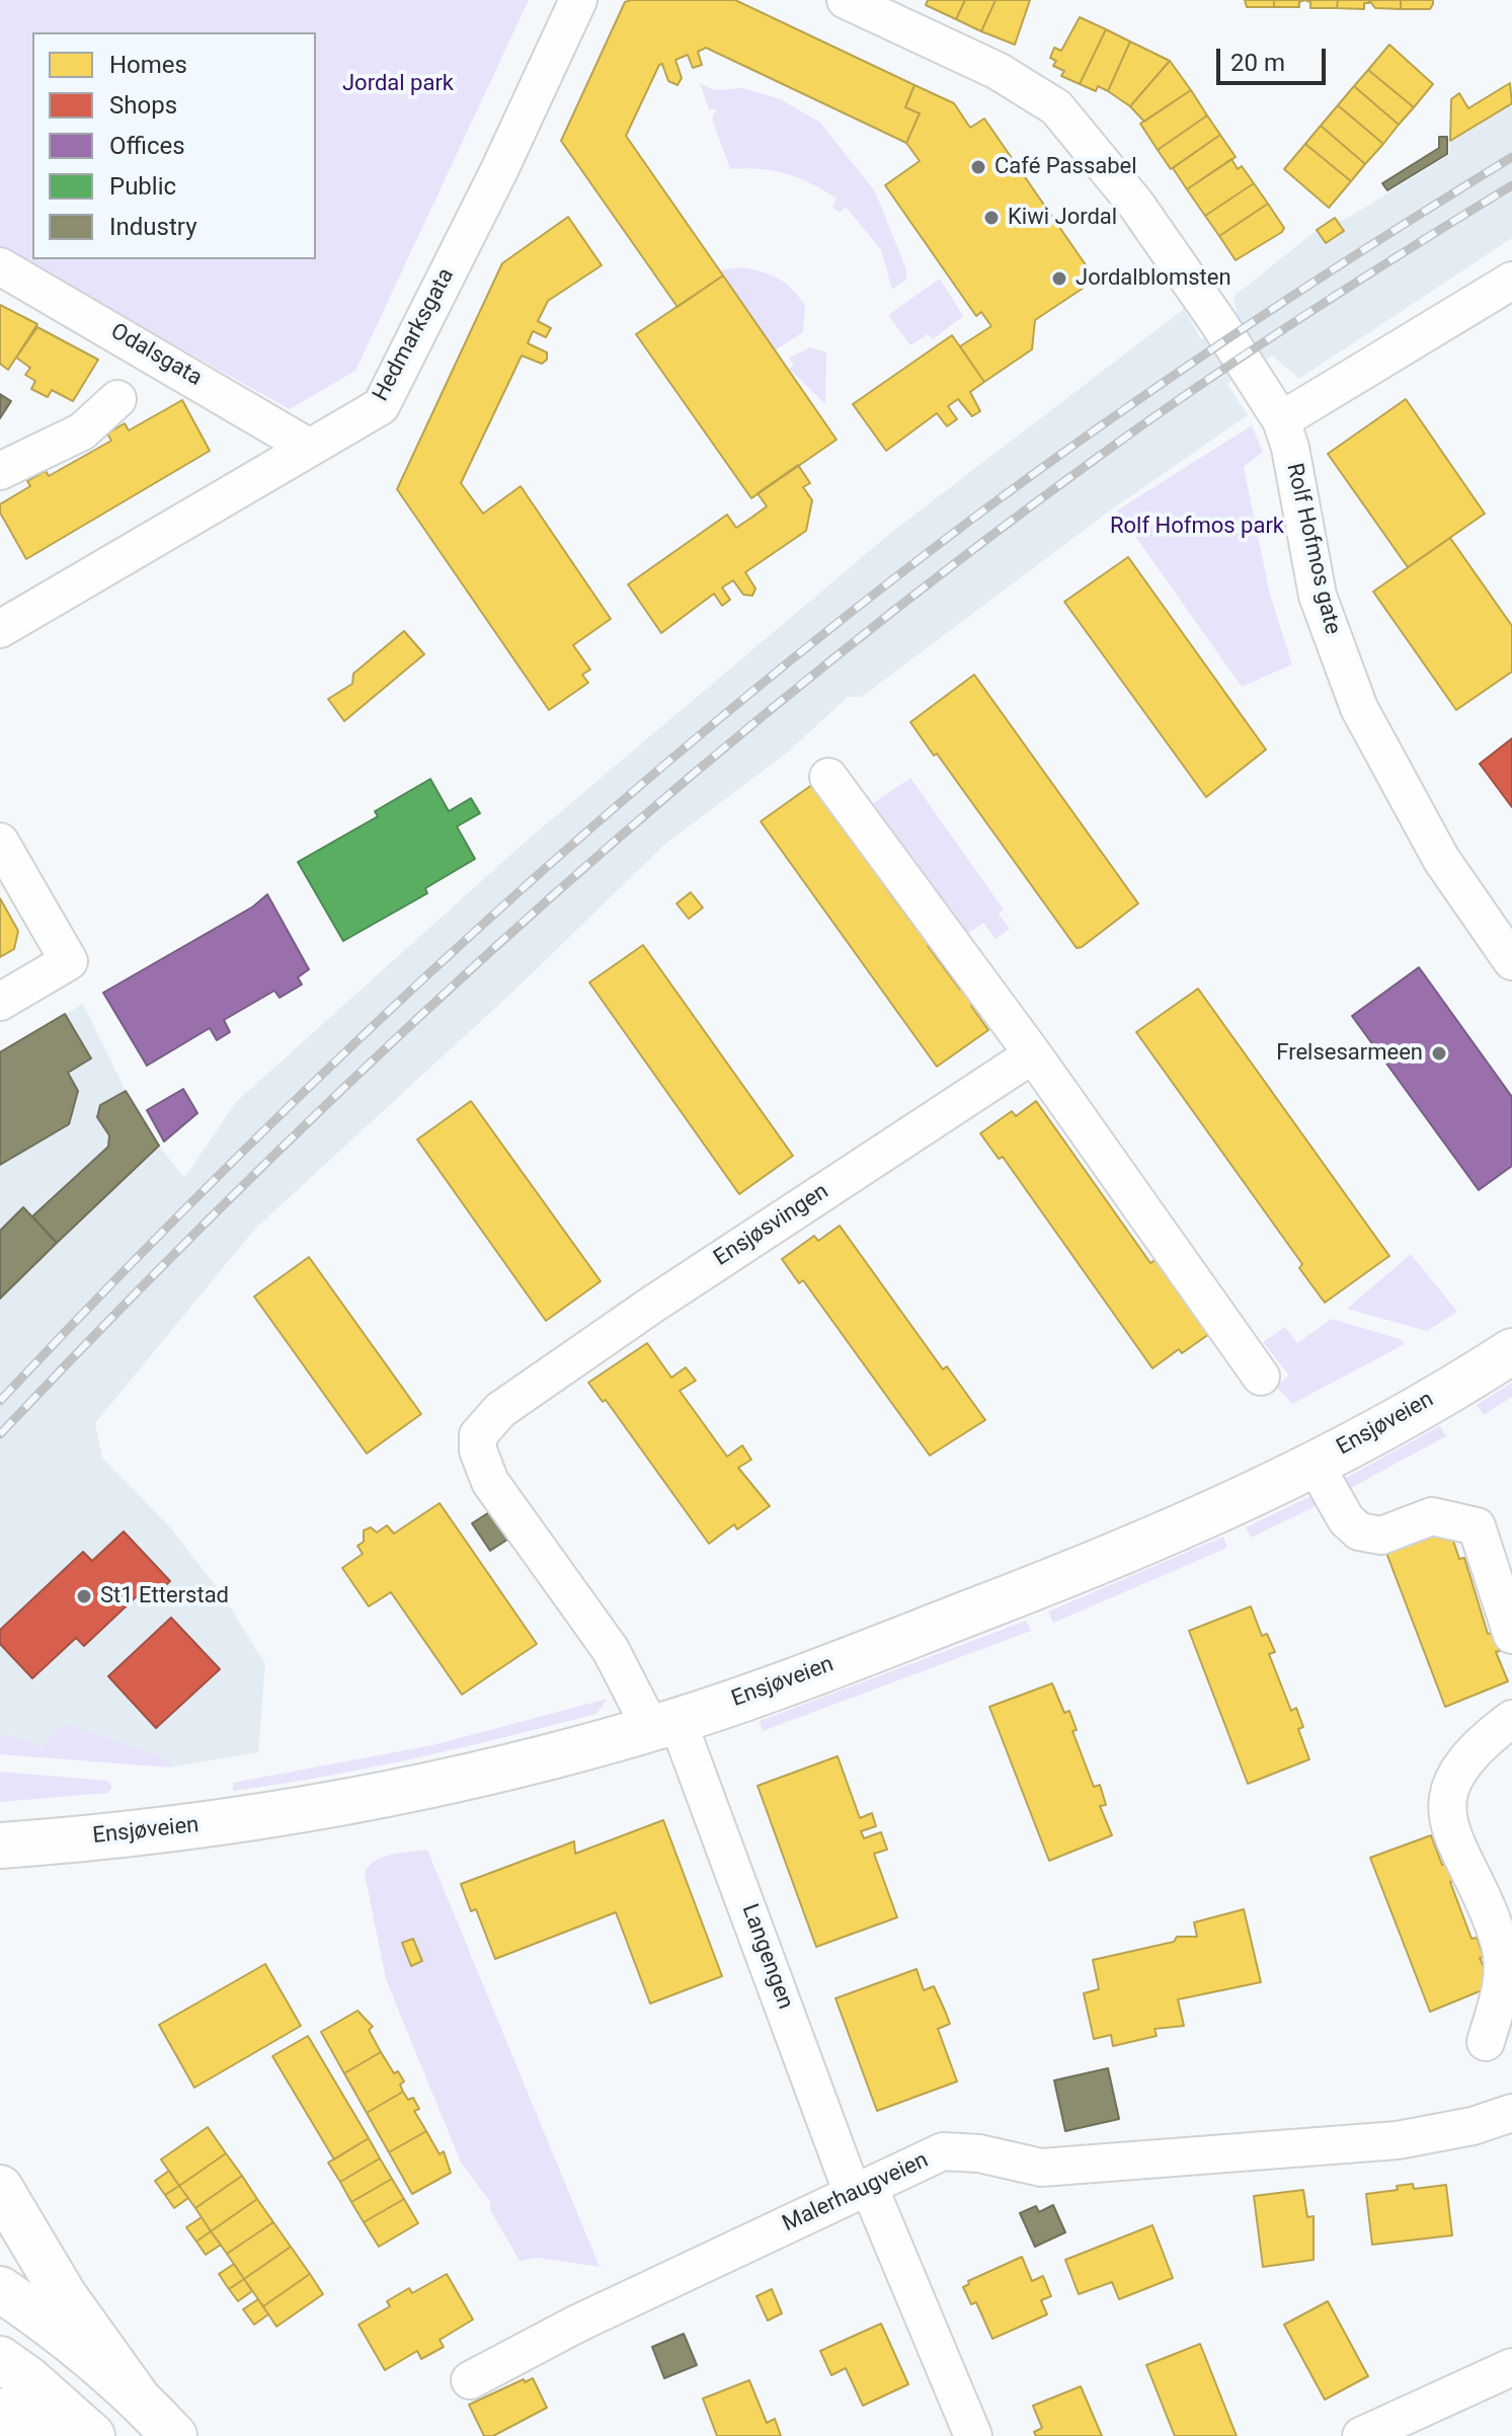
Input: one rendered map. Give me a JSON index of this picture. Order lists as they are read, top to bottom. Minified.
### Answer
{"streets":{"main road":["Ensjøveien"],"street":["Hedmarksgata","Odalsgata","Rolf Hofmos gate","Ensjøsvingen","Langengen","Malerhaugveien"]},"crossings":[["Hedmarksgata","Odalsgata"],["Ensjøsvingen","Ensjøveien"],["Ensjøsvingen","Langengen"],["Ensjøveien","Langengen"],["Langengen","Malerhaugveien"]],"parks":["Jordal park","Rolf Hofmos park"],"places":["Café Passabel","Kiwi Jordal","Jordalblomsten","Frelsesarmeen","St1 Etterstad"],"legend":["Homes","Shops","Offices","Public","Industry"],"scale_bar":"20 m"}
